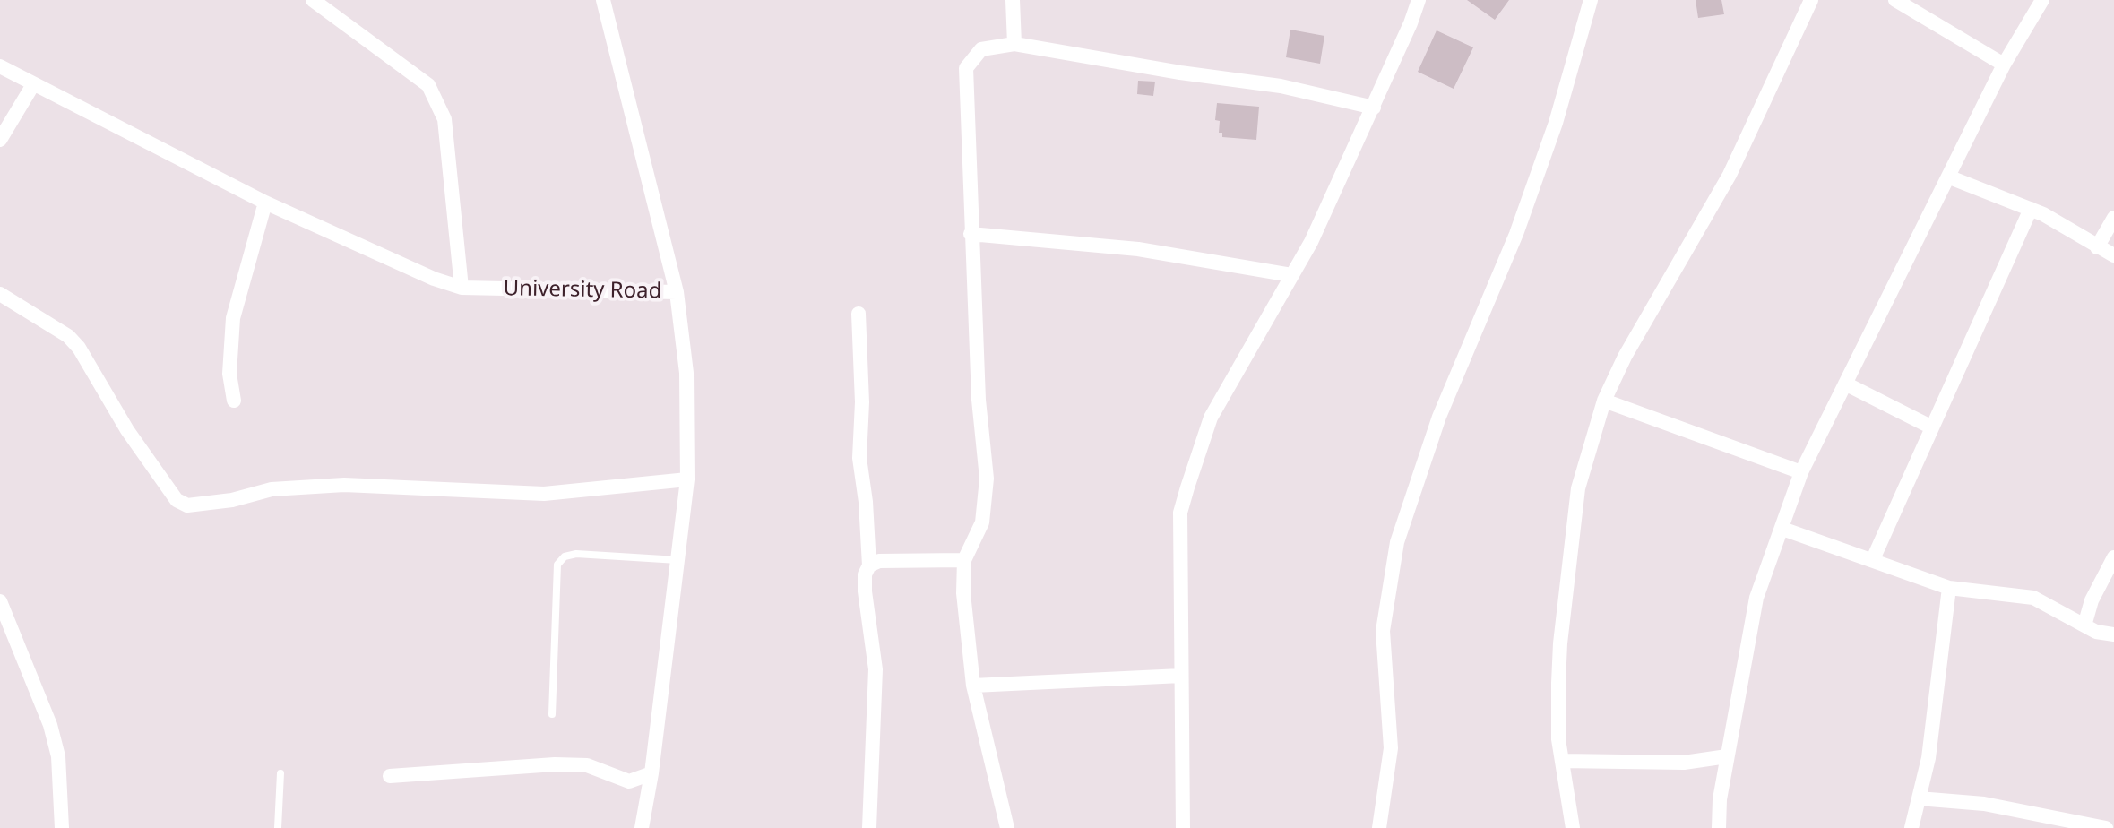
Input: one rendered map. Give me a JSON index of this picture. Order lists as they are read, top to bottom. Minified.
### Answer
{"streets":{"street":["University Road"]}}
